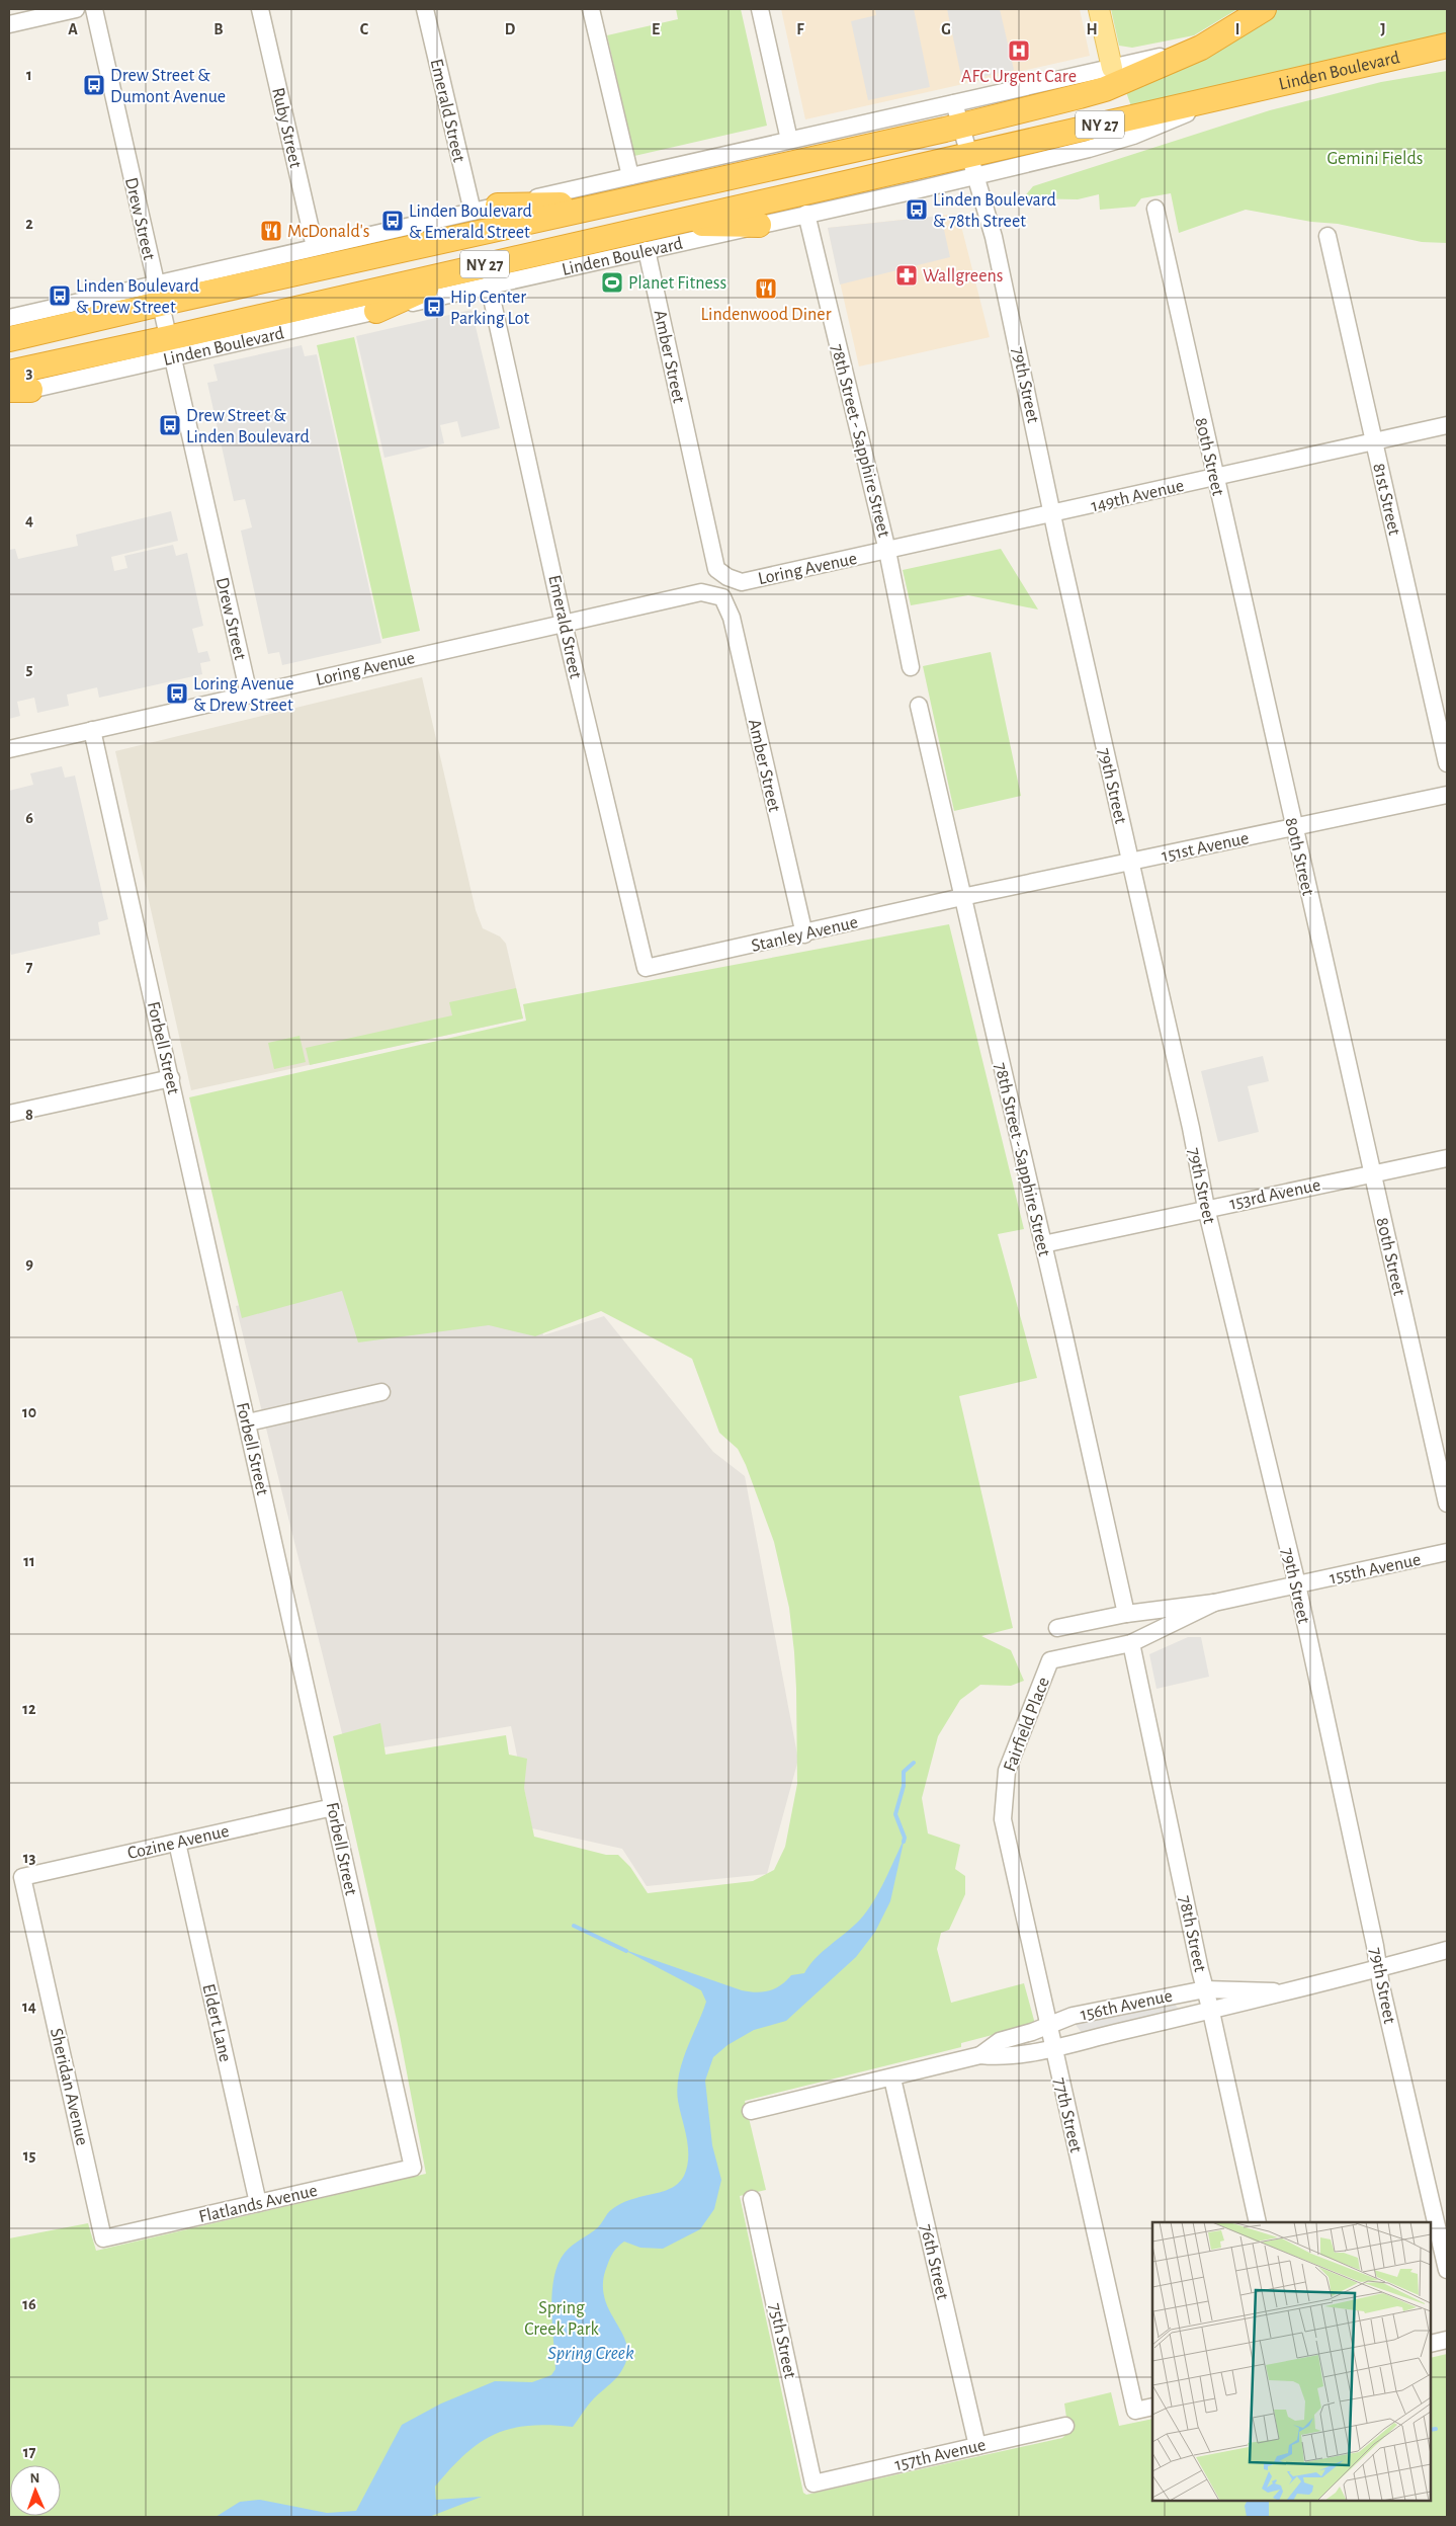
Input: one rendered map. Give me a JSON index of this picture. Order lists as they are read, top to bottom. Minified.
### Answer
{"streets":{"highway":["Linden Boulevard","NY 27"],"street":["Emerald Street","Ruby Street","Drew Street","Amber Street","79th Street","78th Street - Sapphire Street","80th Street","149th Avenue","81st Street","Loring Avenue","151st Avenue","Stanley Avenue","Forbell Street","153rd Avenue","155th Avenue","Fairfield Place","Cozine Avenue","78th Street","156th Avenue","Eldert Lane","Sheridan Avenue","77th Street","Flatlands Avenue","76th Street","75th Street","157th Avenue"]},"crossings":[["Linden Boulevard","Emerald Street"],["Linden Boulevard","Drew Street"],["Linden Boulevard","Amber Street"],["Linden Boulevard","79th Street"],["Linden Boulevard","78th Street - Sapphire Street"],["Emerald Street","Loring Avenue"],["Emerald Street","Stanley Avenue"],["NY 27","Drew Street"],["NY 27","79th Street"],["Drew Street","Loring Avenue"],["Amber Street","Loring Avenue"],["Amber Street","Stanley Avenue"],["79th Street","149th Avenue"],["79th Street","151st Avenue"],["79th Street","153rd Avenue"],["79th Street","155th Avenue"],["79th Street","156th Avenue"],["78th Street - Sapphire Street","149th Avenue"],["78th Street - Sapphire Street","Loring Avenue"],["78th Street - Sapphire Street","151st Avenue"],["78th Street - Sapphire Street","Stanley Avenue"],["78th Street - Sapphire Street","153rd Avenue"],["78th Street - Sapphire Street","155th Avenue"],["80th Street","149th Avenue"],["80th Street","151st Avenue"],["80th Street","153rd Avenue"],["149th Avenue","81st Street"],["149th Avenue","Loring Avenue"],["Loring Avenue","Forbell Street"],["151st Avenue","Stanley Avenue"],["Forbell Street","Cozine Avenue"],["Forbell Street","Flatlands Avenue"],["155th Avenue","Fairfield Place"],["155th Avenue","78th Street"],["Fairfield Place","77th Street"],["Cozine Avenue","Eldert Lane"],["Cozine Avenue","Sheridan Avenue"],["78th Street","156th Avenue"],["156th Avenue","77th Street"],["156th Avenue","76th Street"],["Eldert Lane","Flatlands Avenue"],["Sheridan Avenue","Flatlands Avenue"],["76th Street","157th Avenue"],["75th Street","157th Avenue"]],"water":["Spring Creek"],"parks":["Gemini Fields","Spring Creek Park"],"places":{"hospital":["AFC Urgent Care"],"bus stop":["Drew Street & Dumont Avenue","Linden Boulevard & 78th Street","Linden Boulevard & Emerald Street","Linden Boulevard & Drew Street","Hip Center Parking Lot","Drew Street & Linden Boulevard","Loring Avenue & Drew Street"],"restaurant":["McDonald's","Lindenwood Diner"],"pharmacy":["Wallgreens"],"sports":["Planet Fitness"]},"north":"top","grid":{"columns":["A","B","C","D","E","F","G","H","I","J"],"rows":["1","2","3","4","5","6","7","8","9","10","11","12","13","14","15","16","17"]}}
